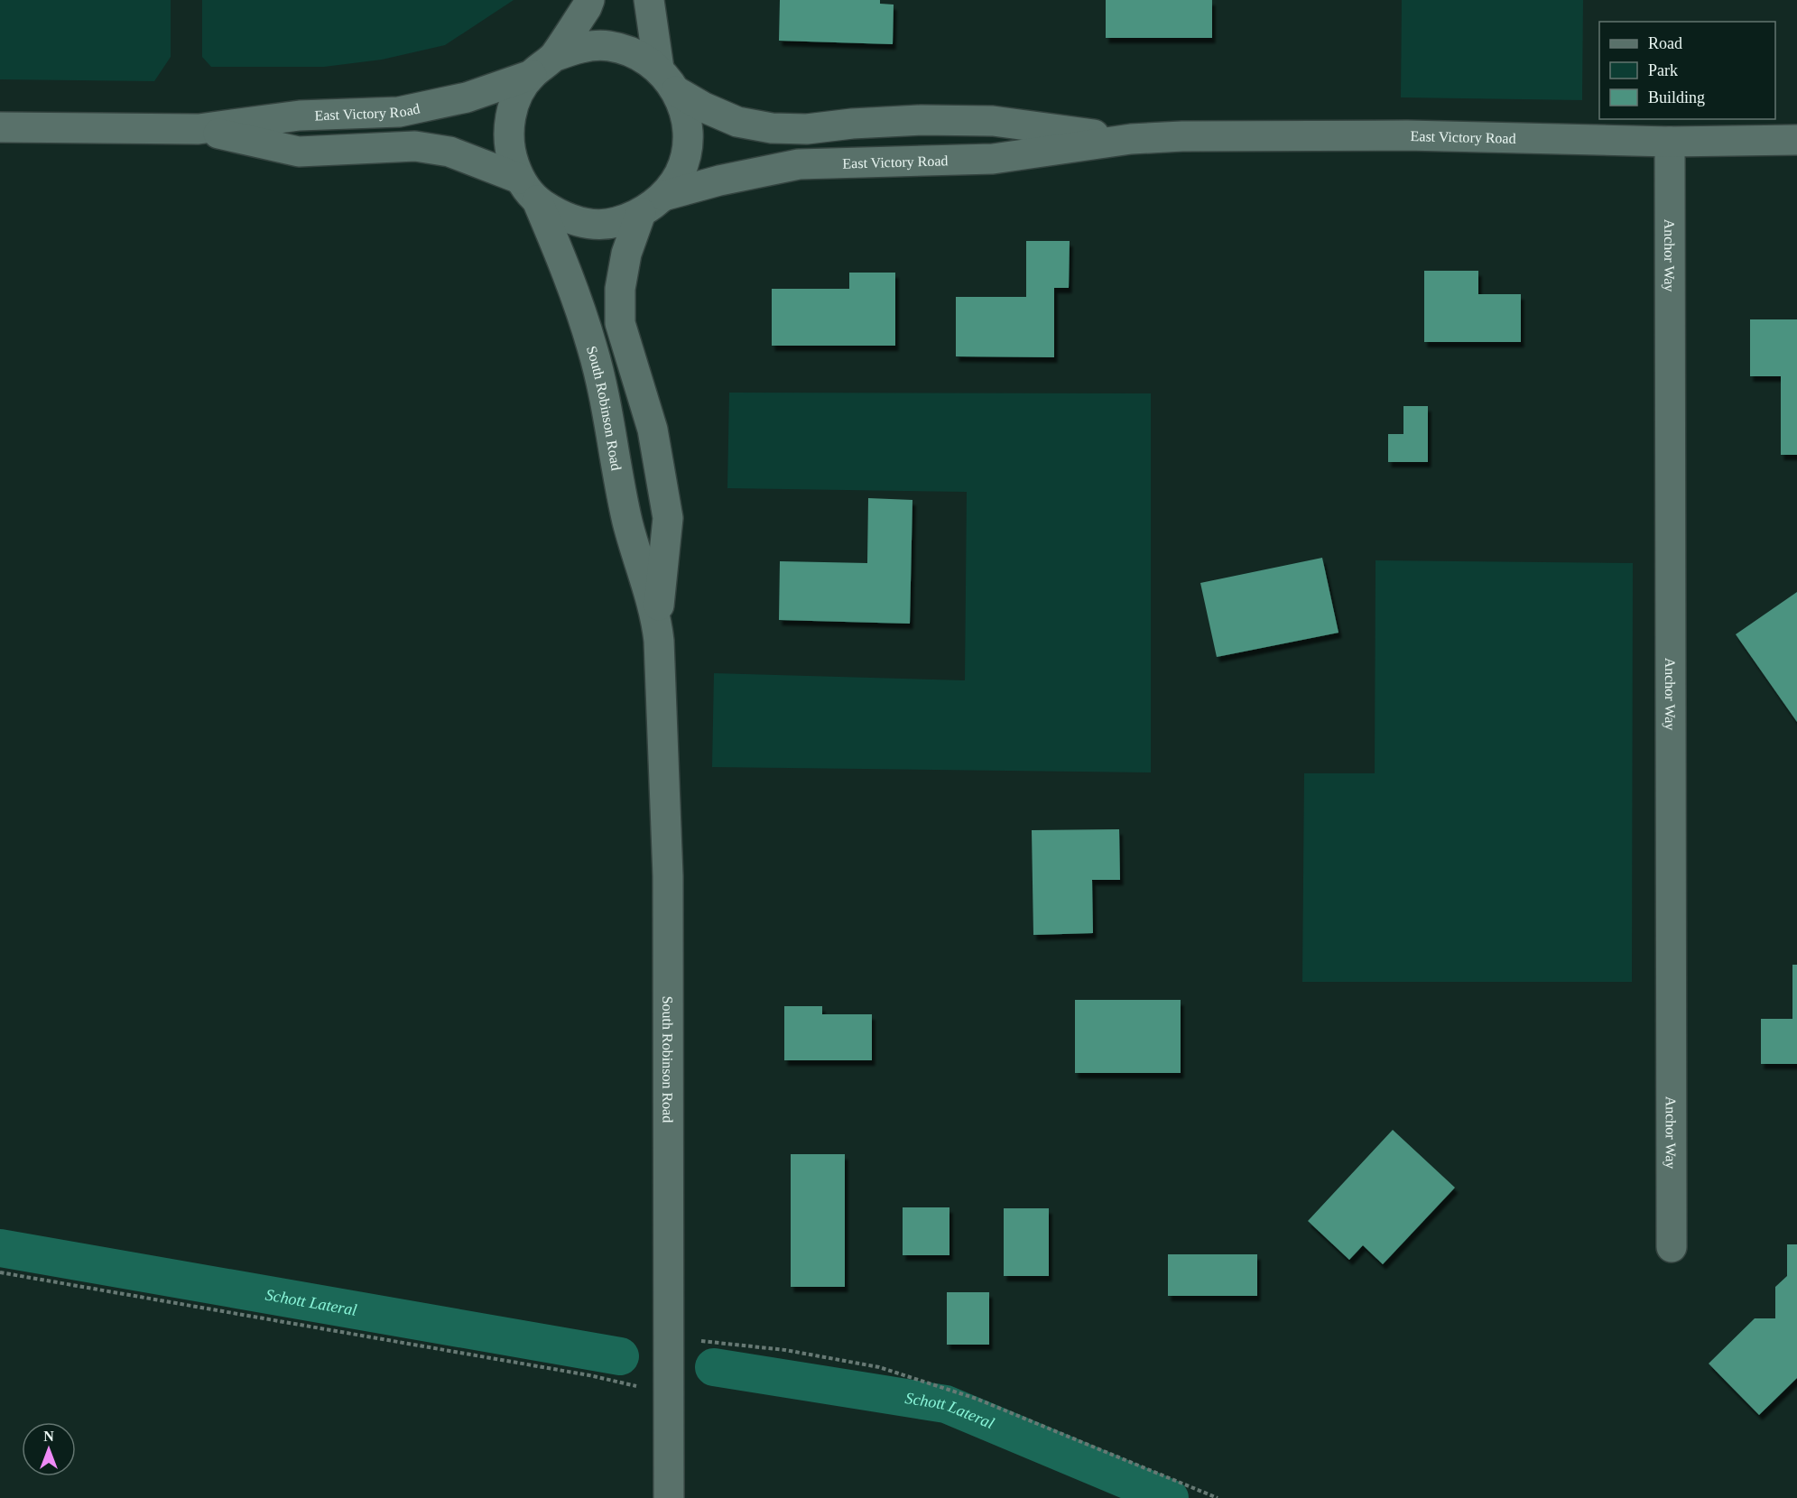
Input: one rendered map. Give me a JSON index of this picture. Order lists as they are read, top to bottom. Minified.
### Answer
{"streets":{"street":["East Victory Road","Anchor Way","South Robinson Road"]},"crossings":[["East Victory Road","Anchor Way"],["East Victory Road","South Robinson Road"]],"water":["Schott Lateral"],"legend":["Road","Park","Building"],"north":"top"}
